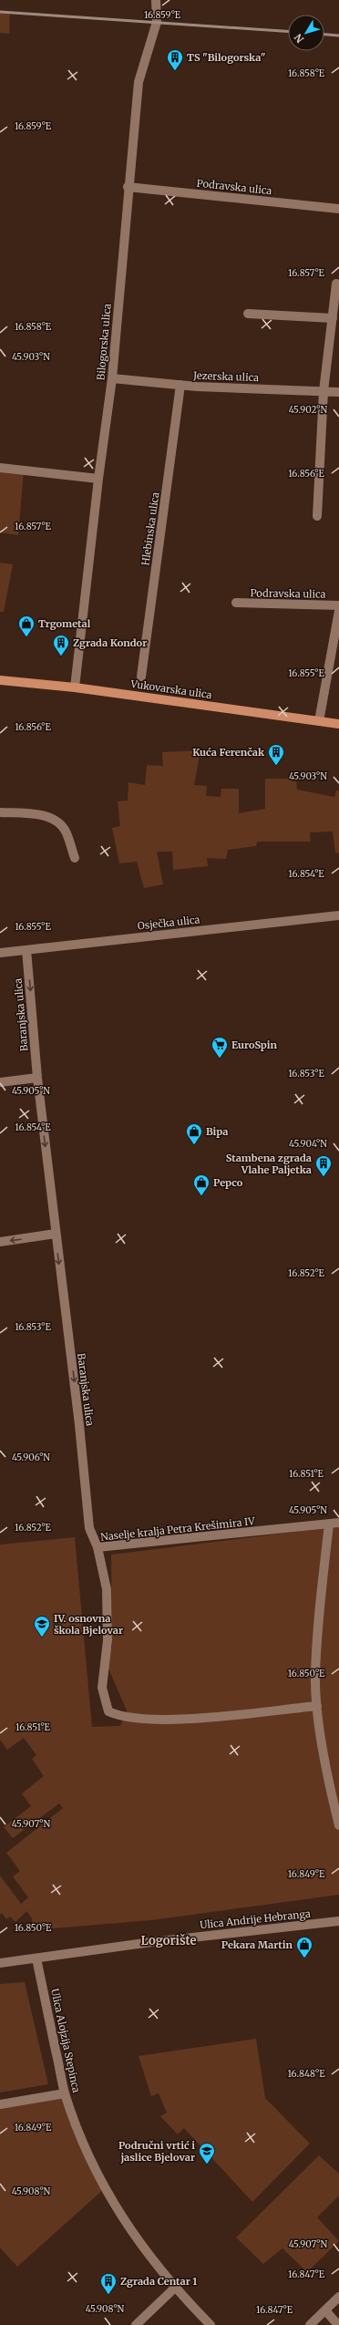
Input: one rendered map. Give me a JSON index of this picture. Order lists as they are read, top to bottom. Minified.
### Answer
{"streets":{"main road":["Vukovarska ulica"],"street":["Podravska ulica","Bilogorska ulica","Jezerska ulica","Hlebinska ulica","Osječka ulica","Baranjska ulica","Naselje kralja Petra Krešimira IV","Ulica Andrije Hebranga","Ulica Alojzija Stepinca"]},"crossings":[["Podravska ulica","Bilogorska ulica"],["Bilogorska ulica","Jezerska ulica"],["Bilogorska ulica","Vukovarska ulica"],["Jezerska ulica","Hlebinska ulica"],["Osječka ulica","Baranjska ulica"],["Baranjska ulica","Naselje kralja Petra Krešimira IV"],["Ulica Andrije Hebranga","Ulica Alojzija Stepinca"]],"one_way":["Baranjska ulica"],"districts":["Logorište"],"places":{"building":["TS \"Bilogorska\"","Zgrada Kondor","Kuća Ferenčak","Stambena zgrada Vlahe Paljetka","Zgrada Centar 1"],"shop":["Trgometal","Bipa","Pepco","Pekara Martin"],"supermarket":["EuroSpin"],"school or university":["IV. osnovna škola Bjelovar","Područni vrtić i jaslice Bjelovar"]},"north":"bottom left","coordinates":["16.859°E","16.858°E","16.857°E","45.903°N","45.902°N","16.856°E","16.855°E","16.854°E","16.853°E","45.905°N","45.904°N","16.852°E","45.906°N","16.851°E","16.850°E","45.907°N","16.849°E","16.848°E","45.908°N","16.847°E"]}
